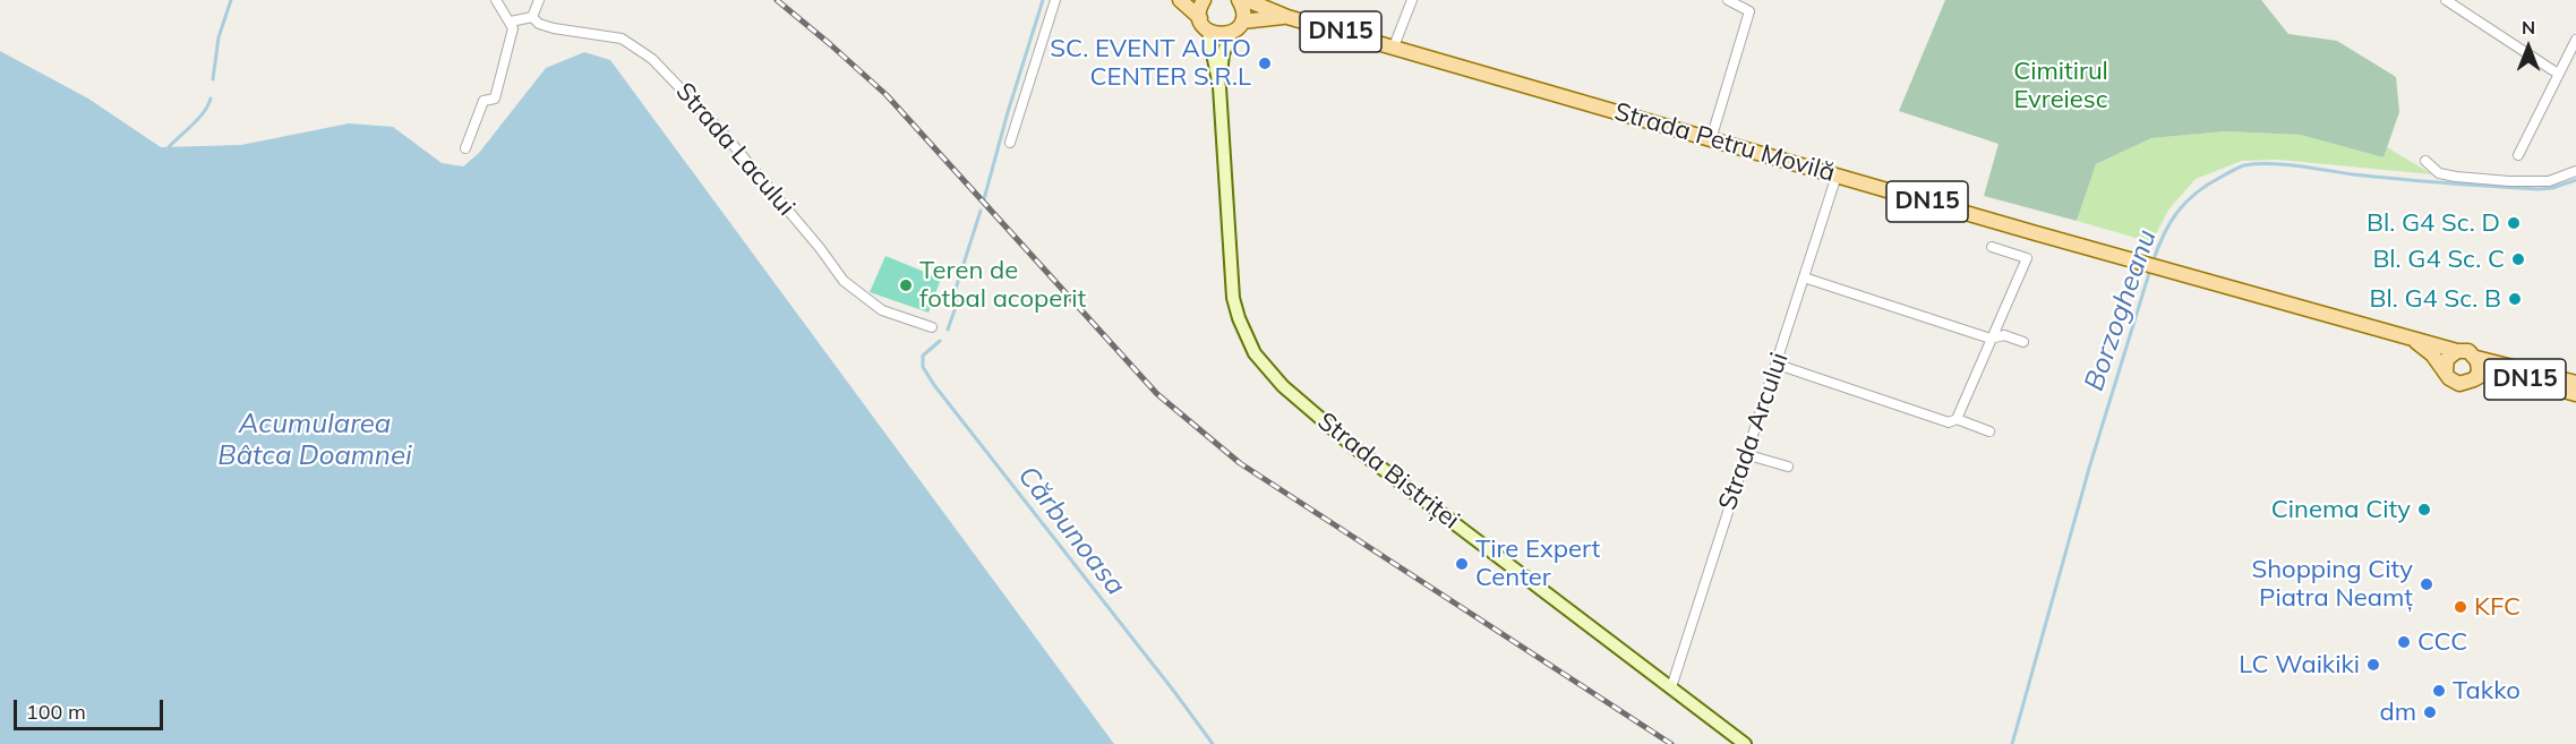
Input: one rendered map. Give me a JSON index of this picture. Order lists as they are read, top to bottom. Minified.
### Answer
{"streets":{"main road":["DN15","Strada Petru Movilă","Strada Bistriței"],"street":["Strada Lacului","Strada Arcului"]},"crossings":[["DN15","Strada Petru Movilă"],["Strada Petru Movilă","Strada Arcului"],["Strada Arcului","Strada Bistriței"]],"water":["Borzogheanu","Acumularea Bâtca Doamnei","Cărbunoasa"],"parks":["Cimitirul Evreiesc"],"places":["SC. EVENT AUTO CENTER S.R.L","Bl. G4 Sc. D","Bl. G4 Sc. C","Teren de fotbal acoperit","Bl. G4 Sc. B","Cinema City","Tire Expert Center","Shopping City Piatra Neamț","KFC","CCC","LC Waikiki","Takko","dm"],"scale_bar":"100 m","north":"top"}
